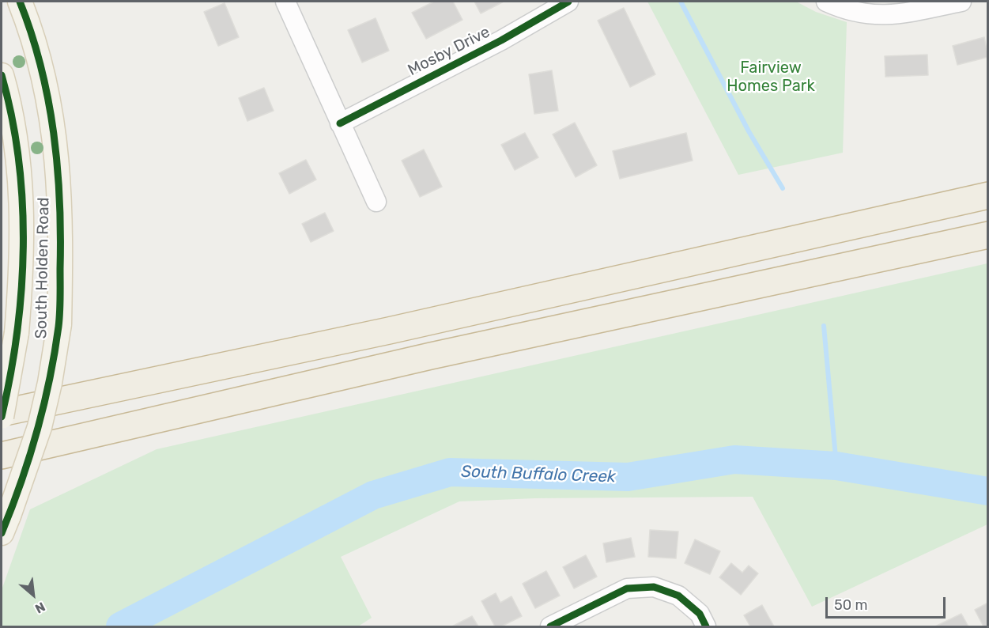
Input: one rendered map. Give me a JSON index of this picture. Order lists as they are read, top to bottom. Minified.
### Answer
{"streets":{"main road":["South Holden Road"],"street":["Mosby Drive"]},"water":["South Buffalo Creek"],"parks":["Fairview Homes Park"],"scale_bar":"50 m","north":"bottom right"}
